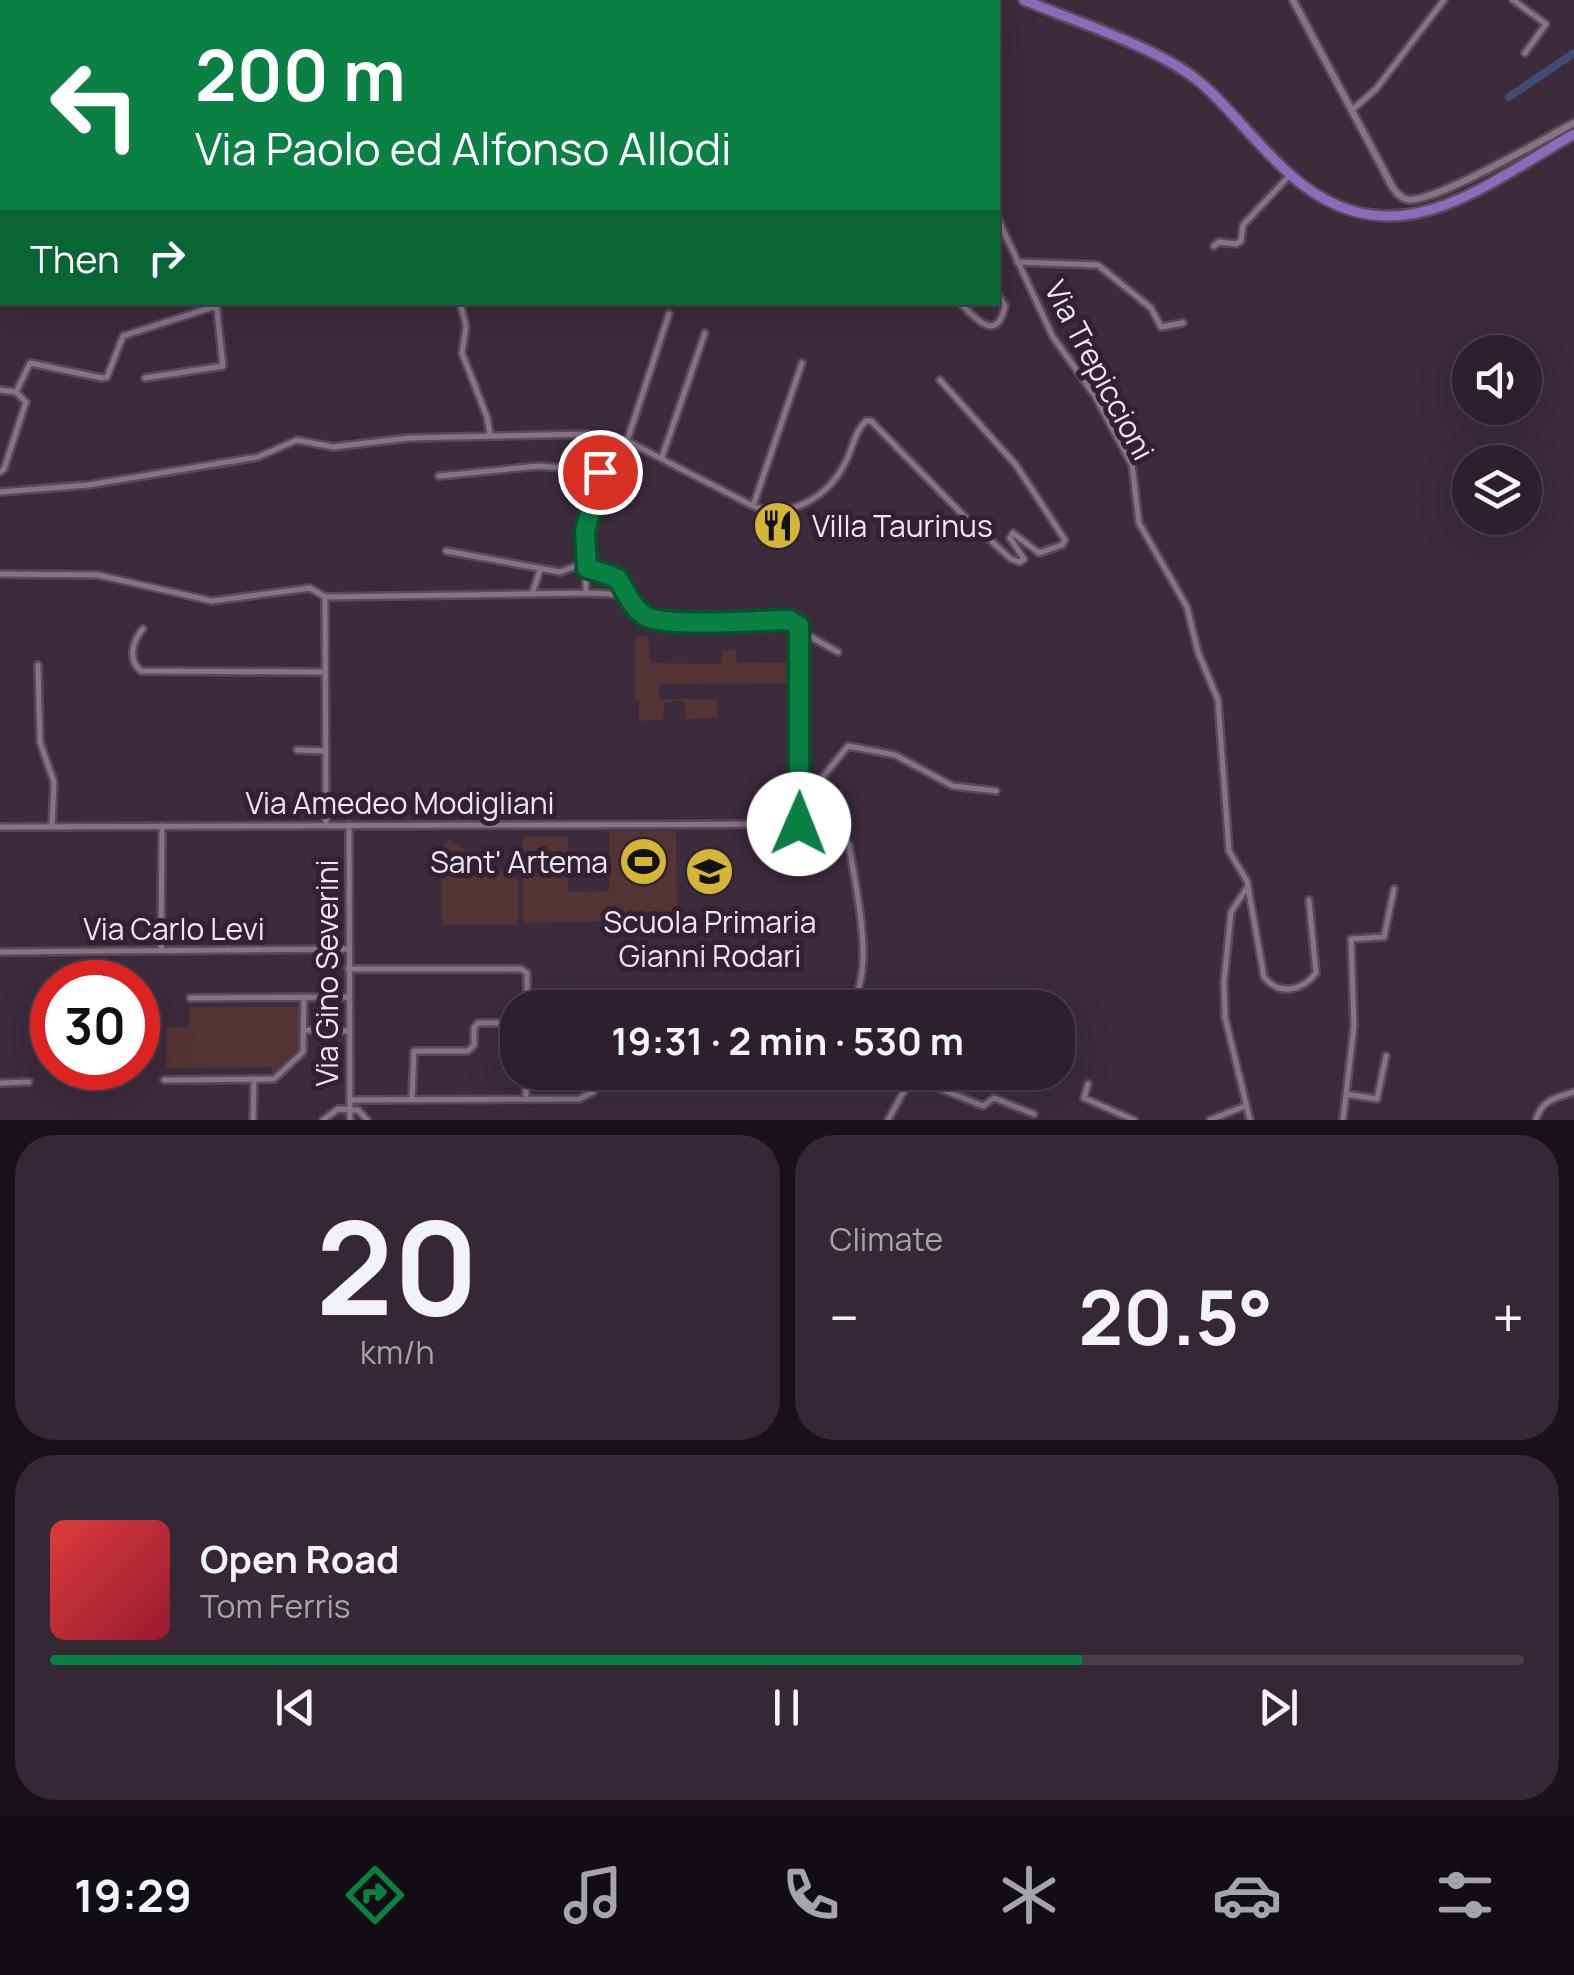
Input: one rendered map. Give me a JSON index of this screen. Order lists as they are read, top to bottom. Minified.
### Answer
{"streets":{"street":["Via Trepiccioni","Via Amedeo Modigliani","Via Carlo Levi","Via Gino Severini"]},"crossings":[["Via Amedeo Modigliani","Via Gino Severini"],["Via Carlo Levi","Via Gino Severini"]],"places":{"restaurant":["Villa Taurinus"],"sports":["Sant' Artema"],"school or university":["Scuola Primaria Gianni Rodari"]},"page":{"turn":["200 m","Via Paolo ed Alfonso Allodi"],"then":"Then","limit":"30","trip":"19:31 · 2 min · 530 m","tile":[["20","km/h"],"Climate"],"heat":["−","20.5°","+"],"song":["Open Road","Tom Ferris"],"tabs":"19:29"}}
